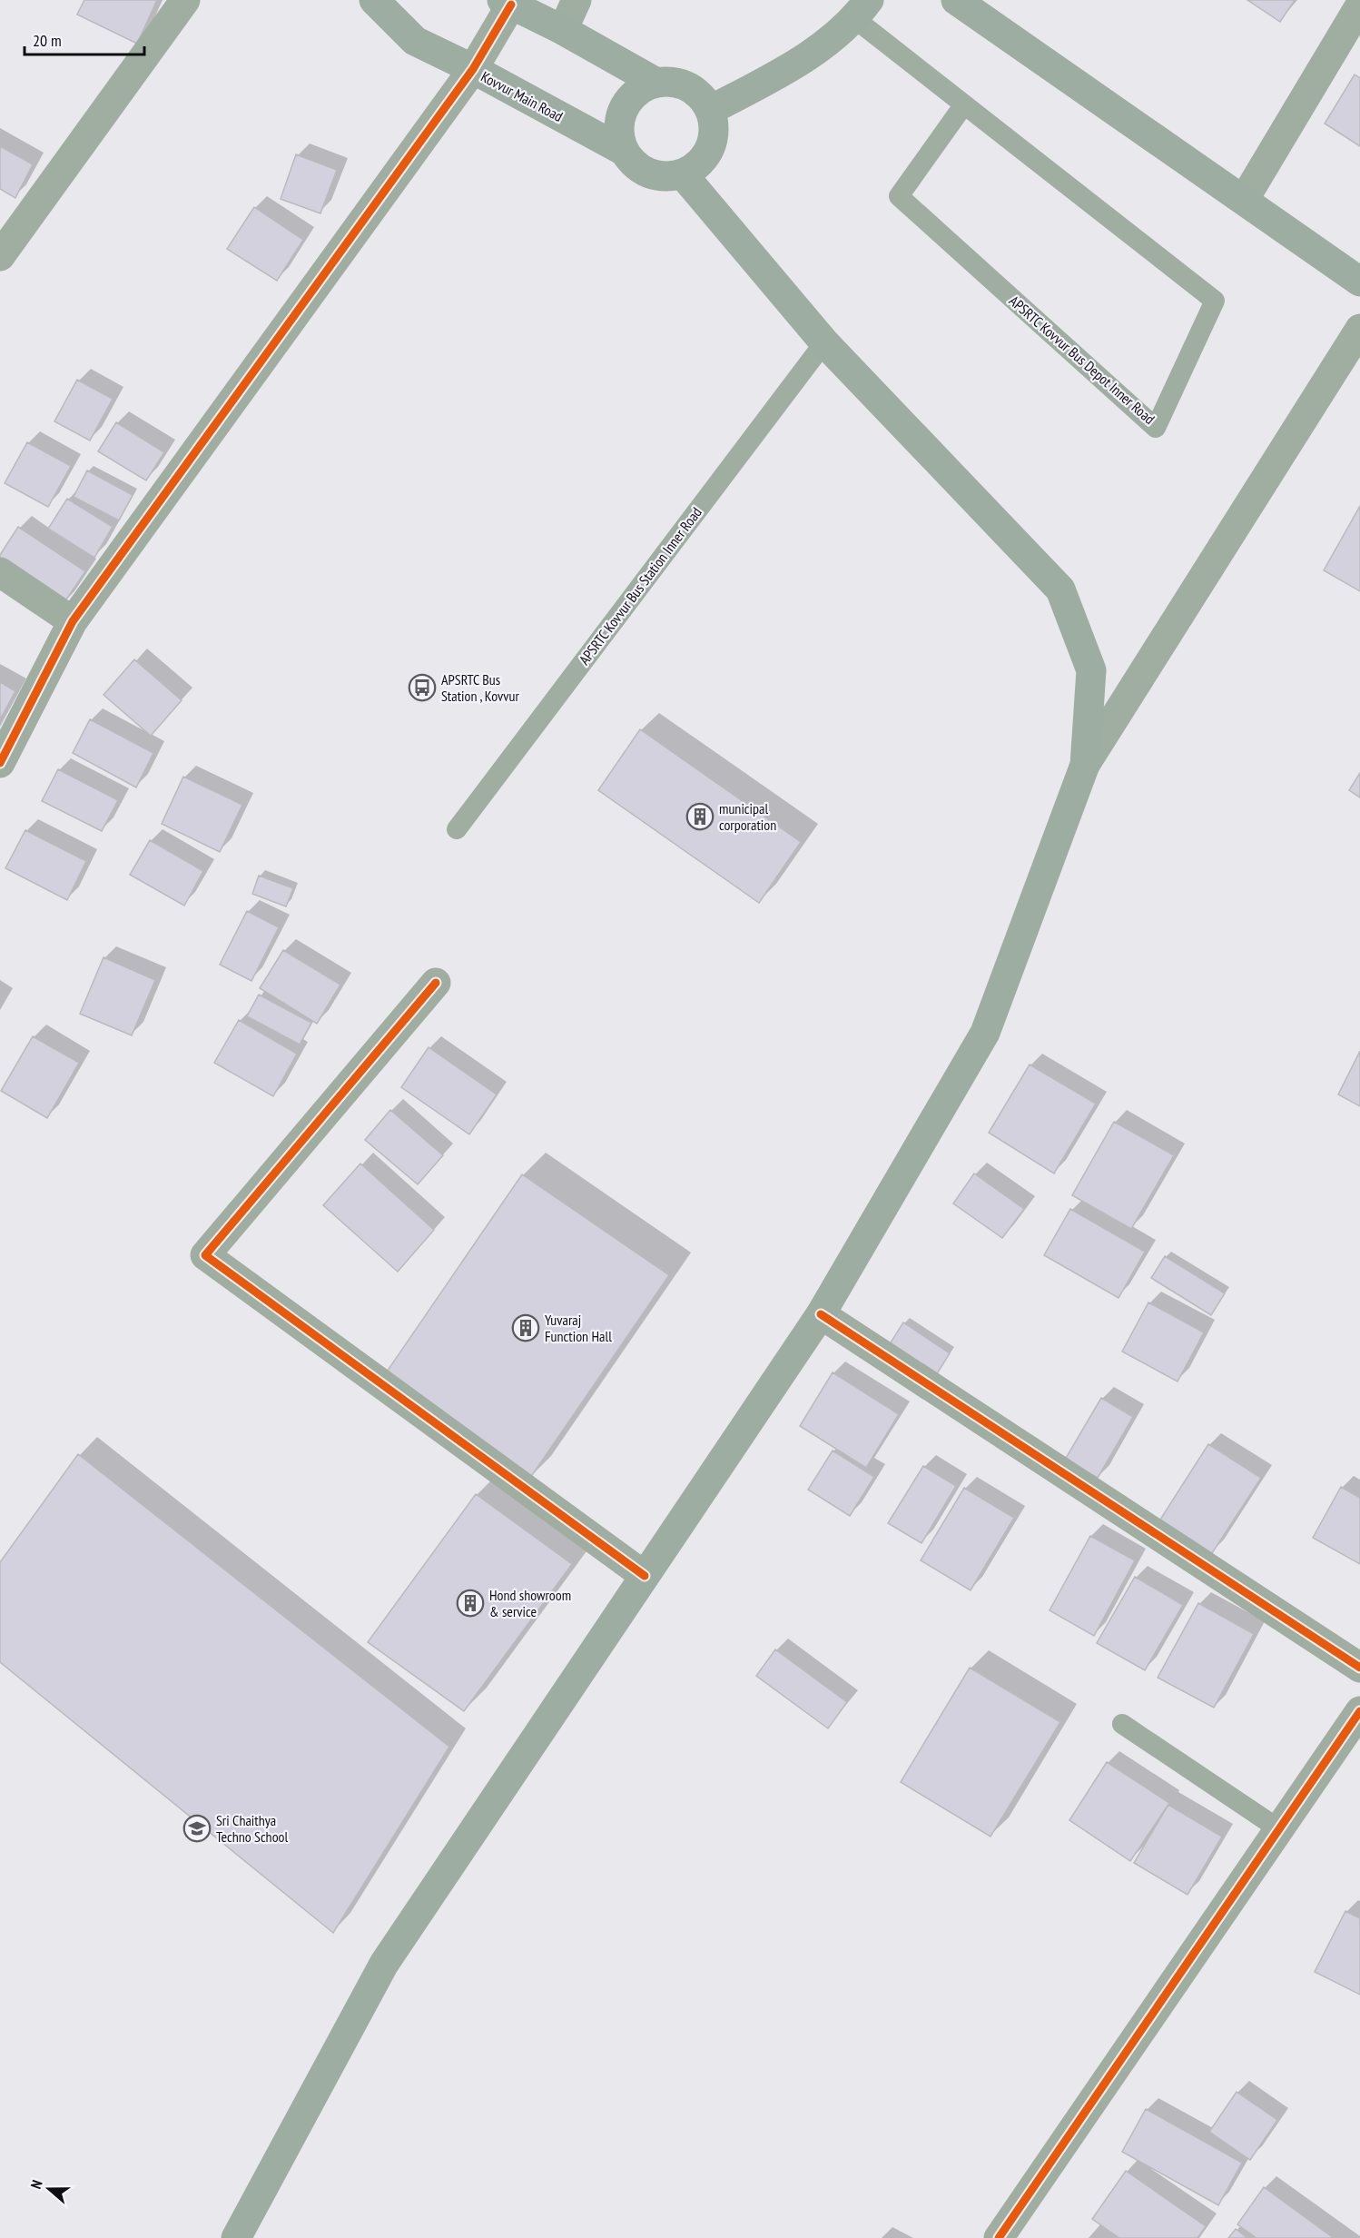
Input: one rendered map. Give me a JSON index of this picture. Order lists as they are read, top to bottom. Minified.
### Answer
{"streets":{"main road":["Kovvur Main Road"],"lane":["APSRTC Kovvur Bus Depot Inner Road","APSRTC Kovvur Bus Station Inner Road"]},"places":{"bus stop":["APSRTC Bus Station , Kovvur"],"building":["municipal corporation","Yuvaraj Function Hall","Hond showroom & service"],"school or university":["Sri Chaithya Techno School"]},"scale_bar":"20 m","north":"left"}
